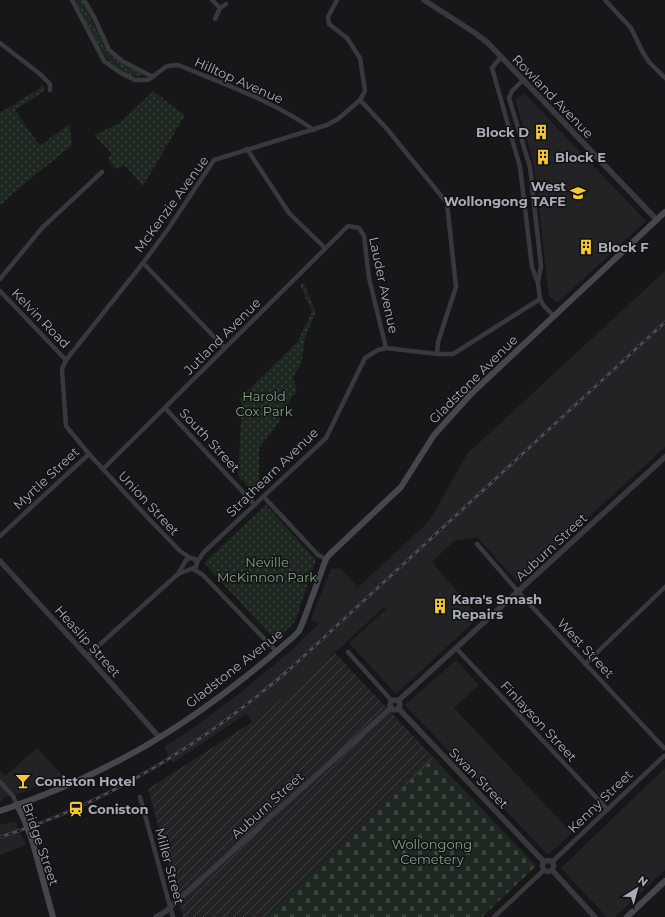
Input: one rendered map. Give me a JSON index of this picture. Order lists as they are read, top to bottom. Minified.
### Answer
{"streets":{"main road":["Gladstone Avenue","Bridge Street"],"street":["Hilltop Avenue","Rowland Avenue","McKenzie Avenue","Lauder Avenue","Kelvin Road","Jutland Avenue","South Street","Strathearn Avenue","Myrtle Street","Union Street","Auburn Street","Heaslip Street","West Street","Finlayson Street","Swan Street","Kenny Street","Miller Street"]},"crossings":[["Hilltop Avenue","McKenzie Avenue"],["Rowland Avenue","Gladstone Avenue"],["McKenzie Avenue","Kelvin Road"],["McKenzie Avenue","Jutland Avenue"],["McKenzie Avenue","Myrtle Street"],["McKenzie Avenue","Union Street"],["Lauder Avenue","Jutland Avenue"],["Lauder Avenue","Strathearn Avenue"],["Jutland Avenue","South Street"],["Jutland Avenue","Union Street"],["Gladstone Avenue","Heaslip Street"],["Gladstone Avenue","Bridge Street"],["South Street","Strathearn Avenue"],["Strathearn Avenue","Union Street"],["Auburn Street","West Street"],["Auburn Street","Finlayson Street"],["Auburn Street","Swan Street"],["Auburn Street","Miller Street"],["Finlayson Street","Kenny Street"],["Swan Street","Kenny Street"]],"parks":["Harold Cox Park","Neville McKinnon Park","Wollongong Cemetery"],"places":{"building":["Block D","Block E","Block F","Kara's Smash Repairs"],"school or university":["West Wollongong TAFE"],"bar":["Coniston Hotel"],"station":["Coniston"]},"north":"top right"}
